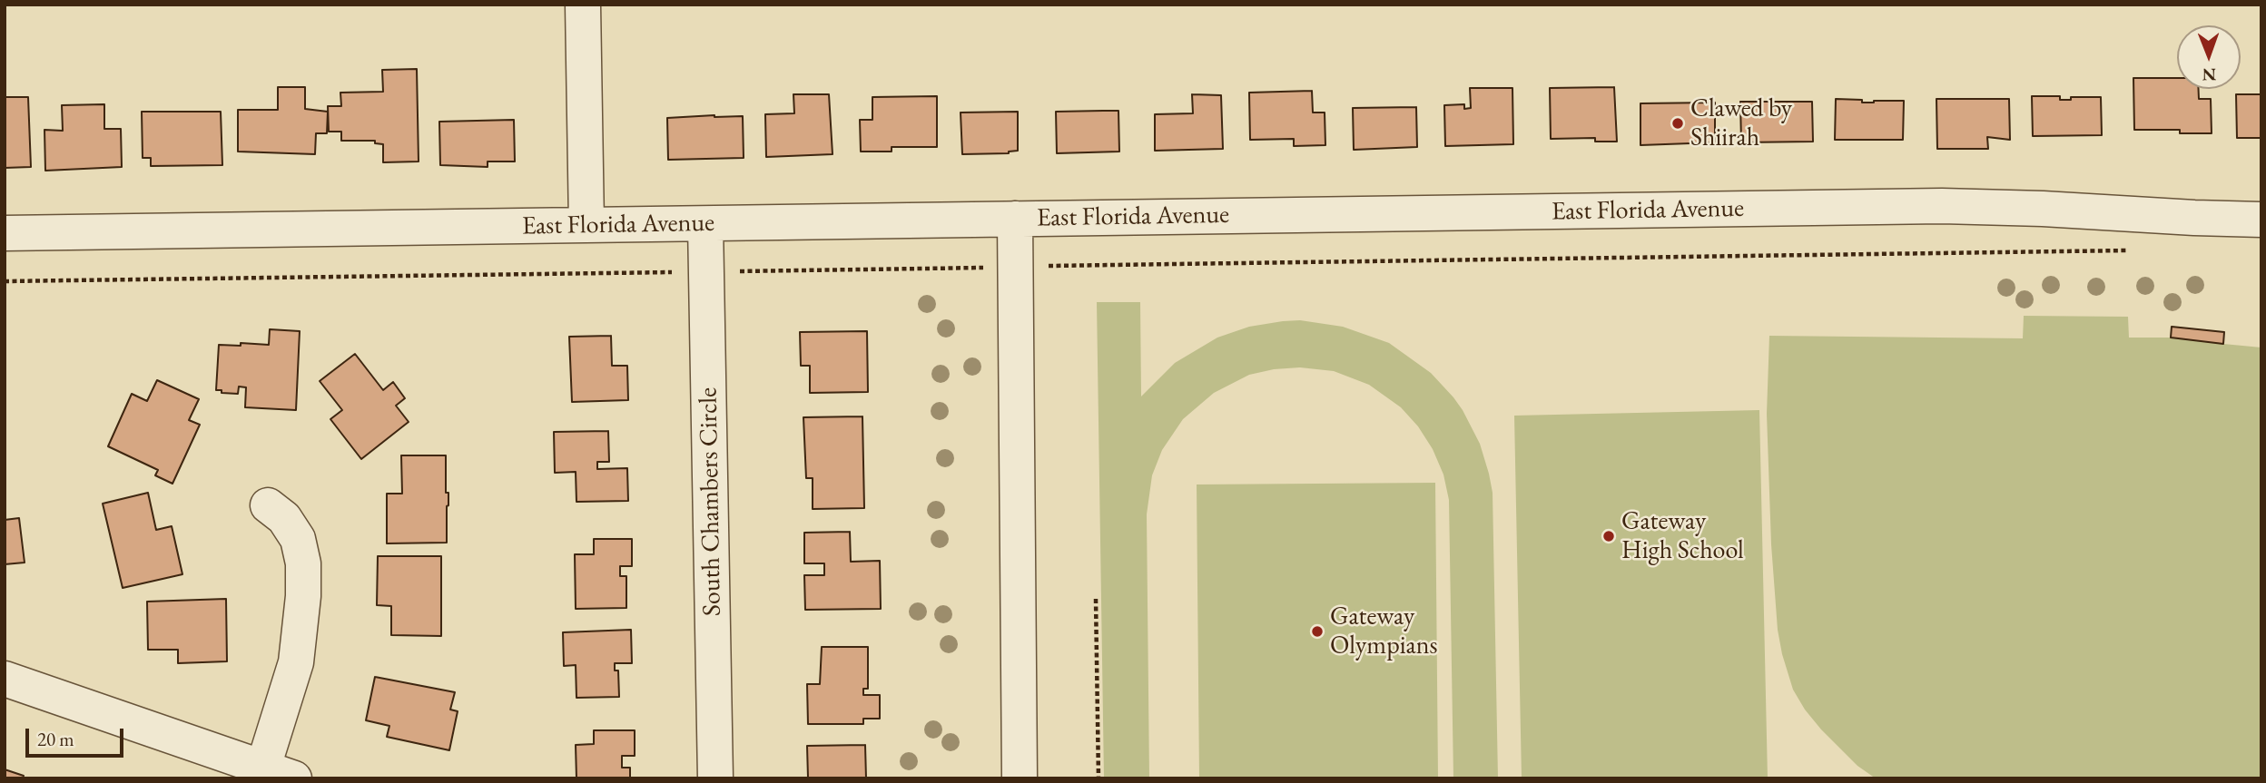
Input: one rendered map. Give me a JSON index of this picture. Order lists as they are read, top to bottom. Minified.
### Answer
{"streets":{"street":["East Florida Avenue","South Chambers Circle"]},"crossings":[["East Florida Avenue","South Chambers Circle"]],"places":["Clawed by Shiirah","Gateway High School","Gateway Olympians"],"scale_bar":"20 m","north":"bottom"}
